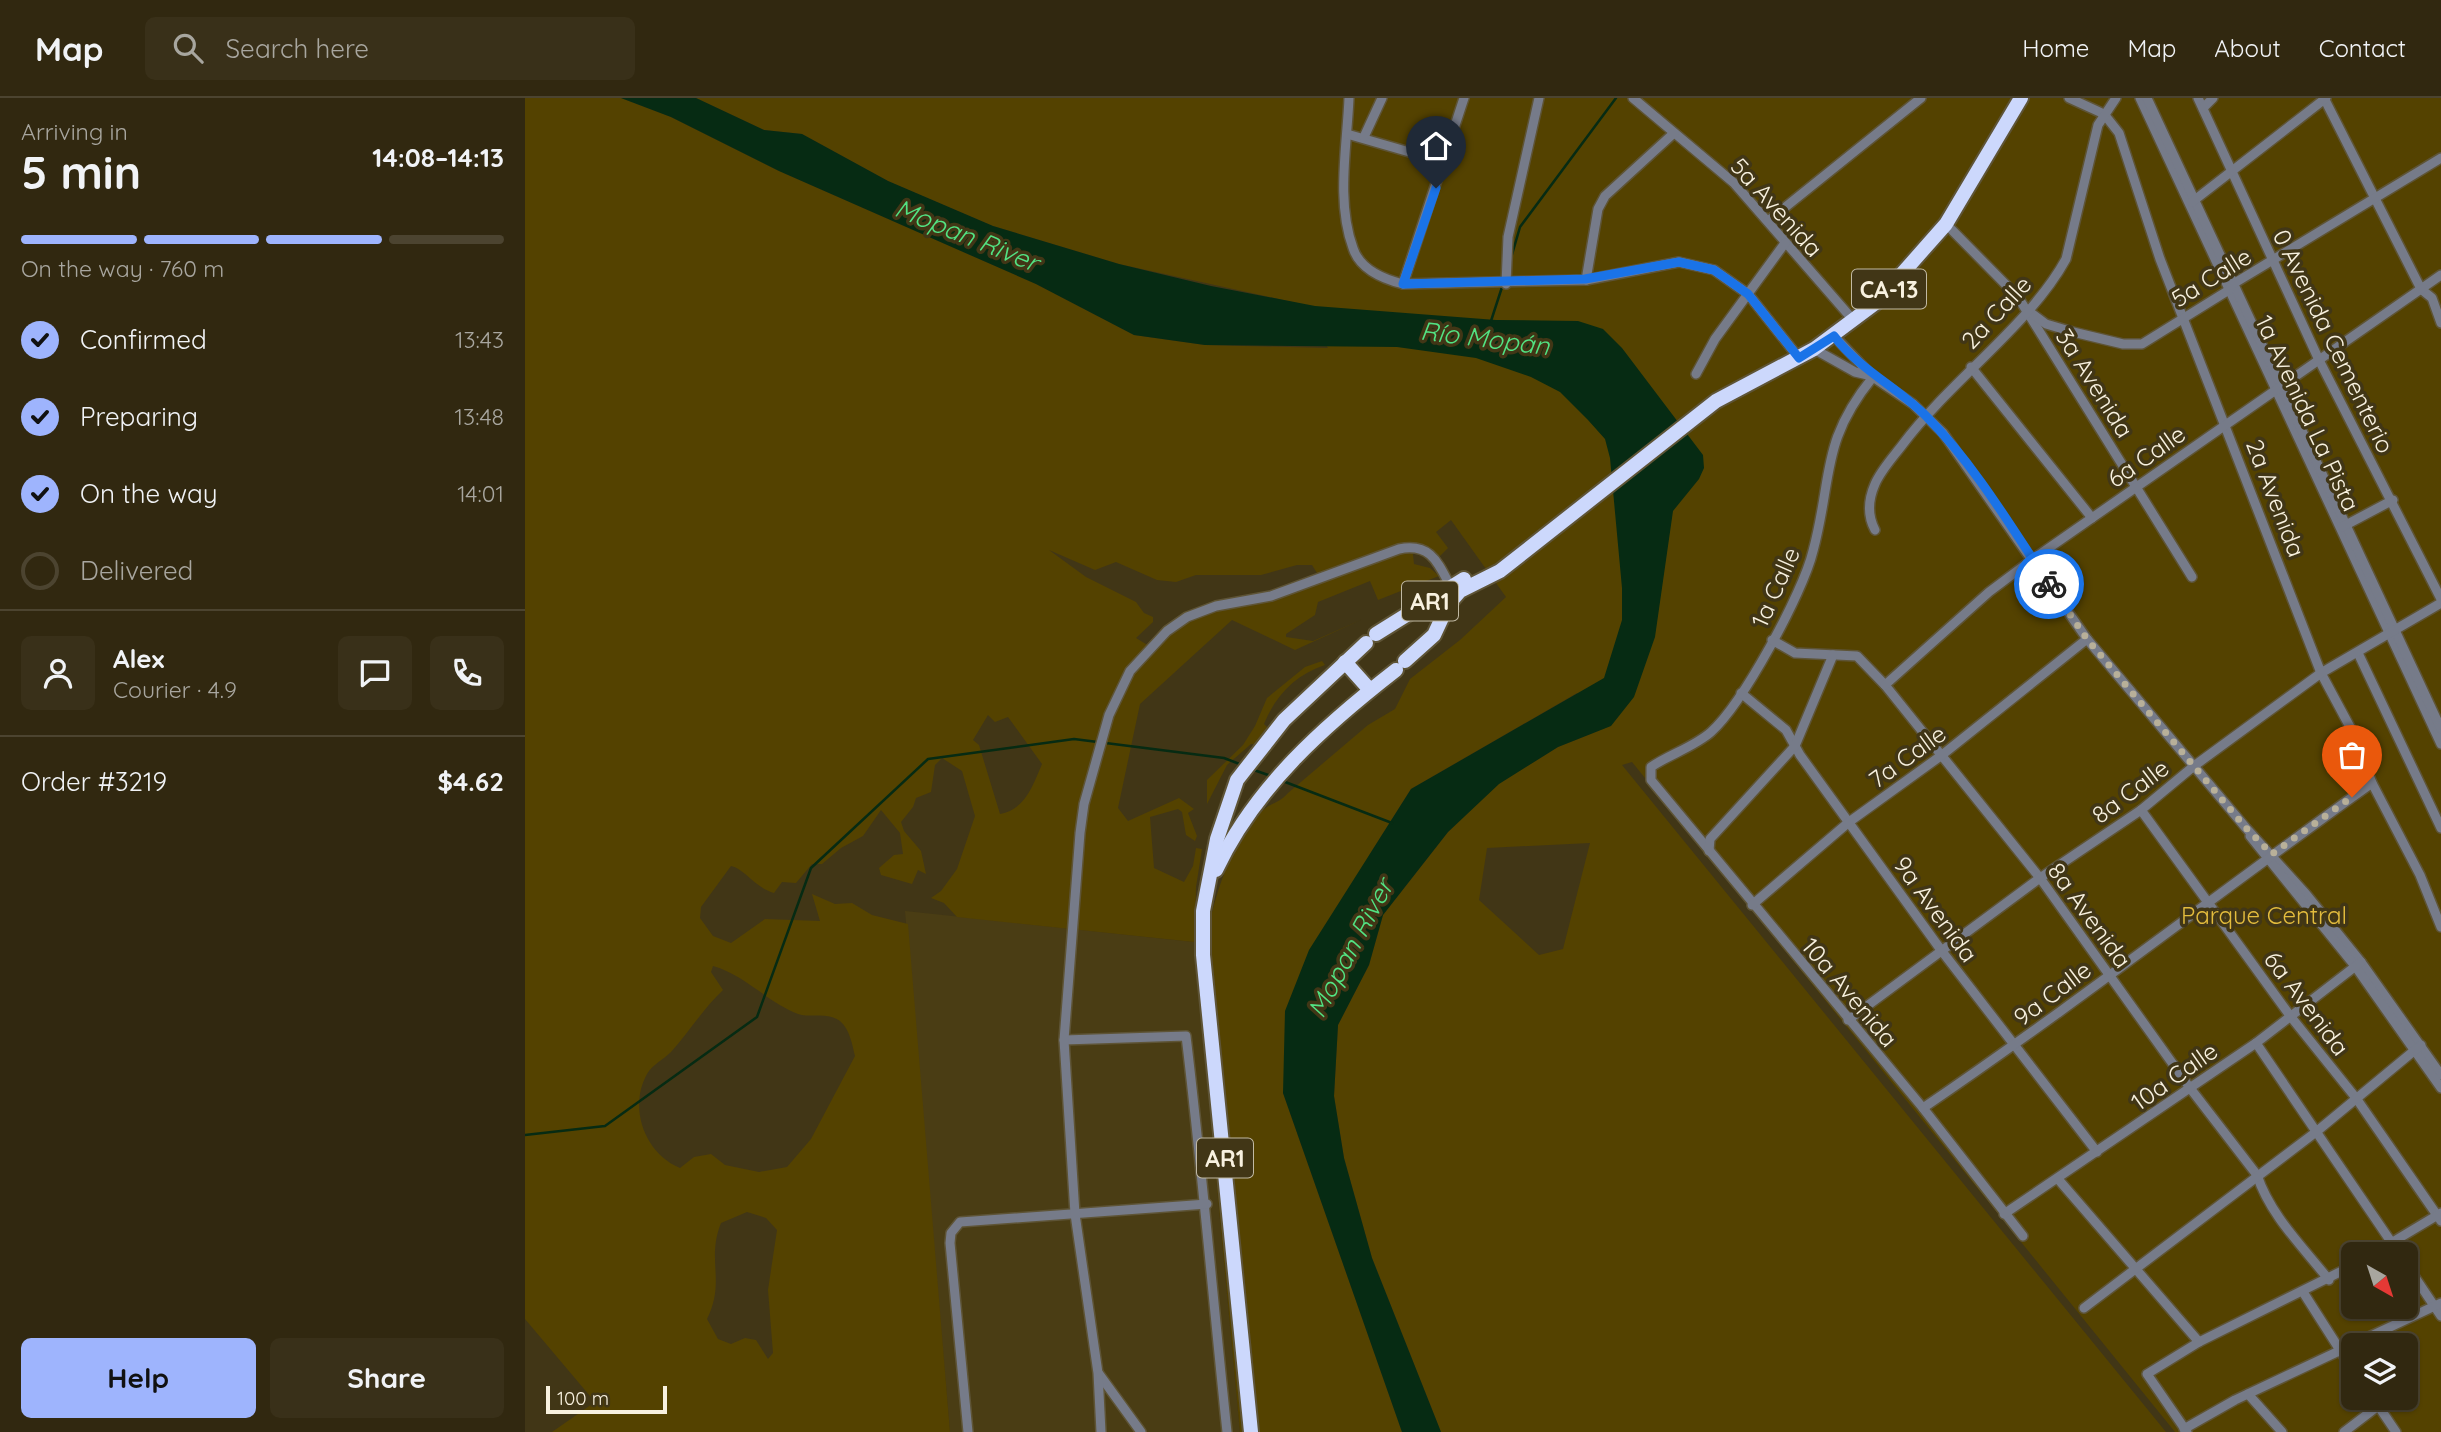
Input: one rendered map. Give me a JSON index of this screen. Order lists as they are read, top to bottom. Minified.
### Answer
{"streets":{"highway":["CA-13","AR1"],"street":["5a Avenida","5a Calle","2a Calle","0 Avenida Cementerio","3a Avenida","1a Avenida La Pista","6a Calle","2a Avenida","1a Calle","7a Calle","8a Calle","9a Avenida","8a Avenida","10a Avenida","9a Calle","6a Avenida","10a Calle"]},"crossings":[["5a Avenida","CA-13"],["5a Calle","2a Calle"],["5a Calle","0 Avenida Cementerio"],["5a Calle","3a Avenida"],["5a Calle","1a Avenida La Pista"],["5a Calle","2a Avenida"],["CA-13","3a Avenida"],["CA-13","AR1"],["2a Calle","3a Avenida"],["2a Calle","2a Avenida"],["0 Avenida Cementerio","6a Calle"],["0 Avenida Cementerio","8a Calle"],["3a Avenida","6a Calle"],["1a Avenida La Pista","6a Calle"],["1a Avenida La Pista","8a Calle"],["6a Calle","2a Avenida"],["6a Calle","8a Avenida"],["2a Avenida","8a Calle"],["2a Avenida","9a Calle"],["1a Calle","9a Avenida"],["1a Calle","8a Avenida"],["1a Calle","10a Avenida"],["7a Calle","9a Avenida"],["7a Calle","8a Avenida"],["7a Calle","10a Avenida"],["8a Calle","9a Avenida"],["8a Calle","8a Avenida"],["8a Calle","10a Avenida"],["8a Calle","6a Avenida"],["9a Avenida","9a Calle"],["9a Avenida","10a Calle"],["8a Avenida","9a Calle"],["8a Avenida","10a Calle"],["10a Avenida","9a Calle"],["10a Avenida","10a Calle"],["9a Calle","6a Avenida"],["6a Avenida","10a Calle"]],"water":["Mopan River","Río Mopán"],"parks":["Parque Central"],"scale_bar":"100 m","north":"bottom right","page":{"header":"Map","search":"Search here","nav":["Home","Map","About","Contact"],"heading":["5 min","Arriving in","14:08–14:13"],"panel":["Alex","Courier · 4.9","Order #3219","$4.62"],"bar":"On the way · 760 m","list":[["Confirmed","13:43"],["Preparing","13:48"],["On the way","14:01"],"Delivered"],"buttons":["Help","Share"],"scale":"100 m"}}
